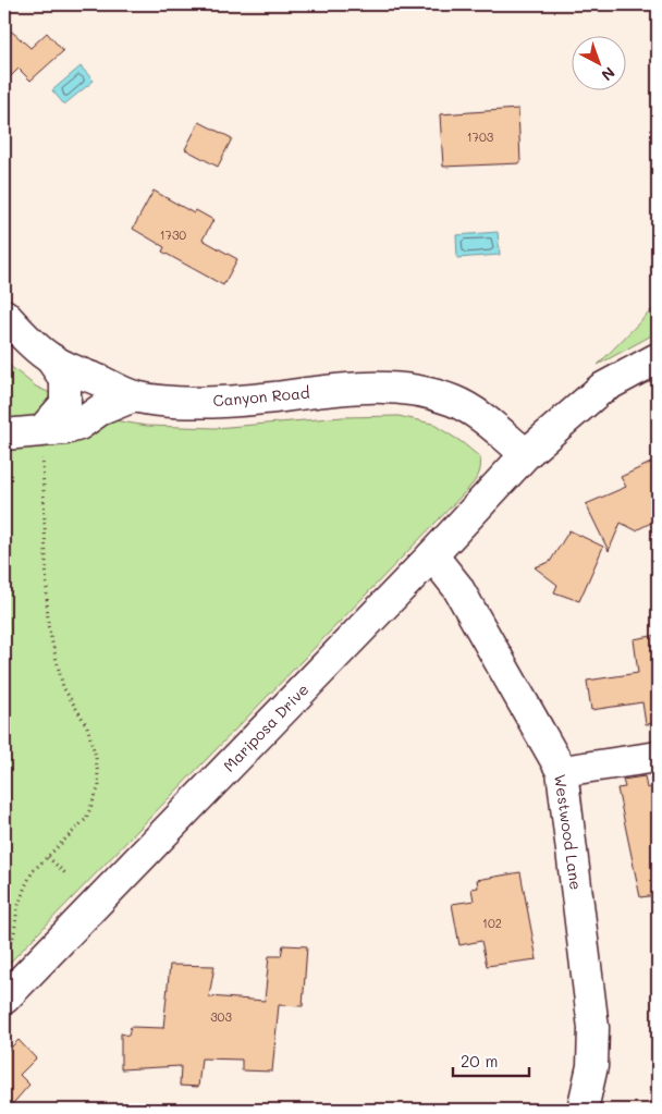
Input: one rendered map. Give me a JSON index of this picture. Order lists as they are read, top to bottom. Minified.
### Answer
{"streets":{"street":["Canyon Road","Mariposa Drive","Westwood Lane"]},"crossings":[["Canyon Road","Mariposa Drive"],["Mariposa Drive","Westwood Lane"]],"house_numbers":["1703","1730","102","303"],"scale_bar":"20 m","north":"bottom right"}
